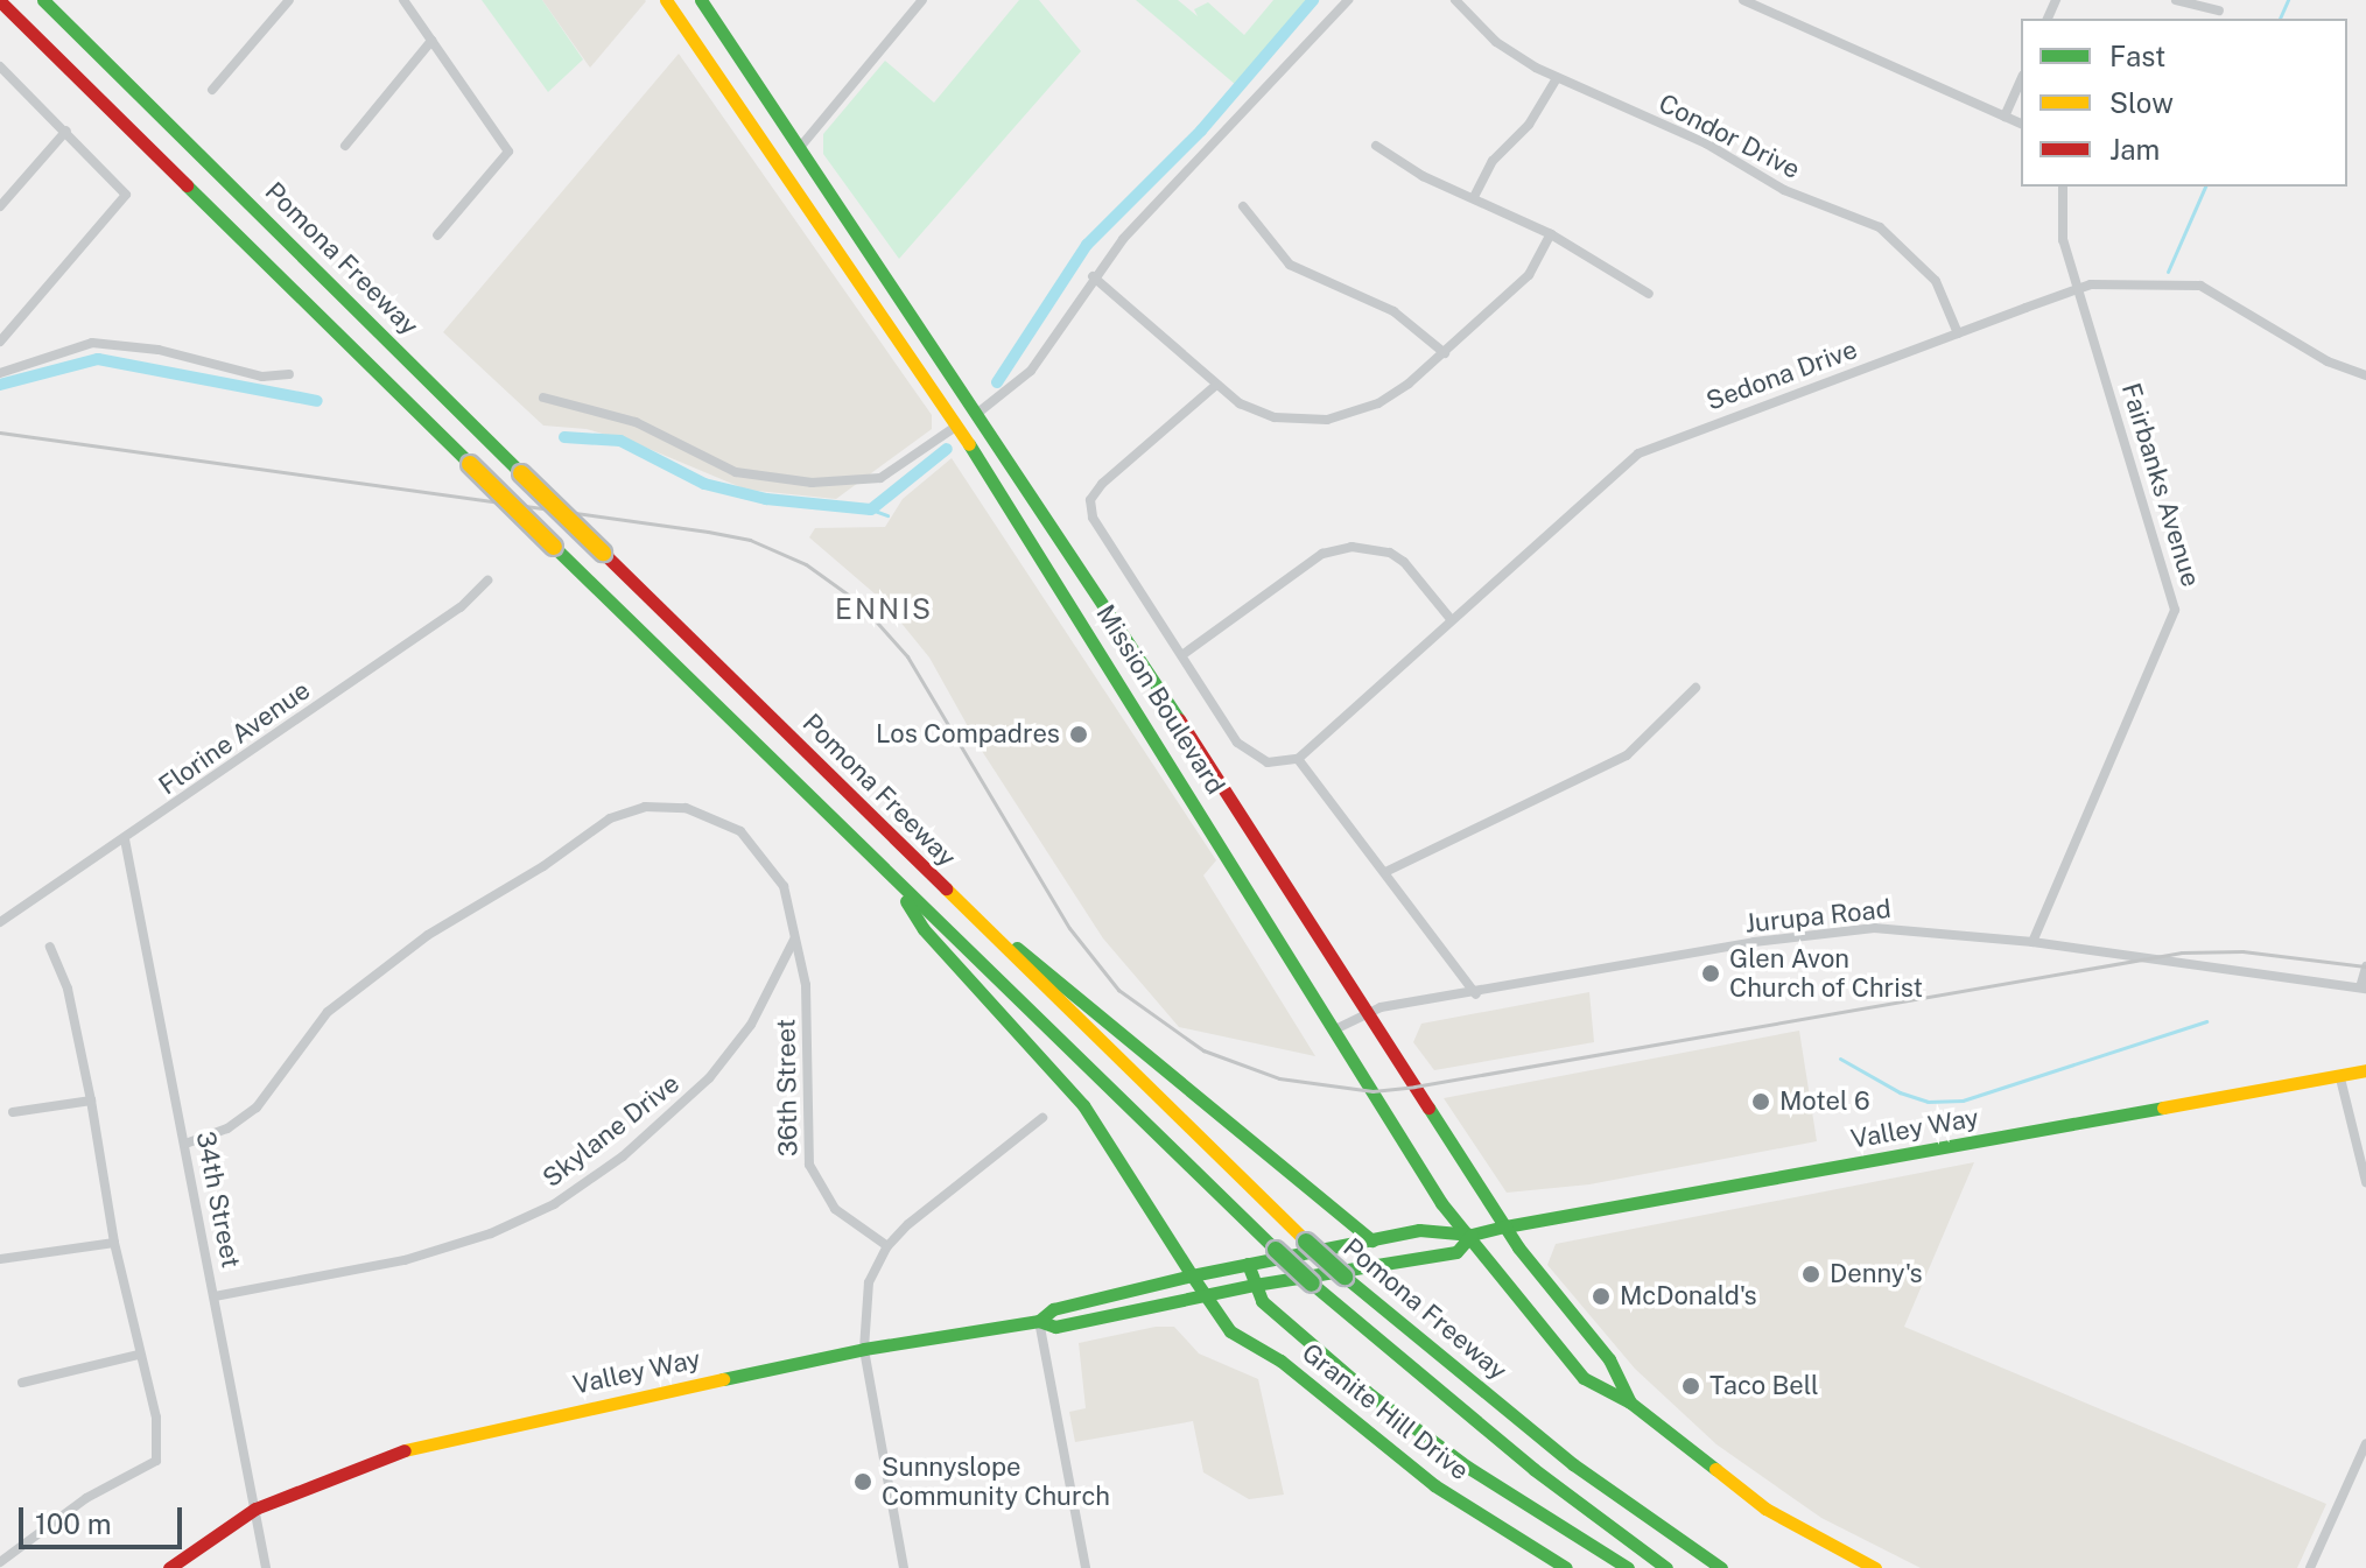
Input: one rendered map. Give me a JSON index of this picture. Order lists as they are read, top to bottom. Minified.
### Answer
{"streets":{"main road":["Pomona Freeway","Mission Boulevard","Valley Way","Granite Hill Drive"],"street":["Condor Drive","Sedona Drive","Fairbanks Avenue","Florine Avenue","Jurupa Road","36th Street","Skylane Drive","34th Street"]},"crossings":[["Condor Drive","Sedona Drive"],["Pomona Freeway","Granite Hill Drive"],["Sedona Drive","Fairbanks Avenue"],["Fairbanks Avenue","Jurupa Road"],["Mission Boulevard","Jurupa Road"],["Mission Boulevard","Valley Way"],["Florine Avenue","34th Street"],["36th Street","Skylane Drive"],["36th Street","34th Street"],["Valley Way","34th Street"],["Valley Way","Granite Hill Drive"],["Skylane Drive","34th Street"]],"districts":["ENNIS"],"places":["Los Compadres","Glen Avon Church of Christ","Motel 6","Denny's","McDonald's","Taco Bell","Sunnyslope Community Church"],"legend":["Fast","Slow","Jam"],"scale_bar":"100 m"}
